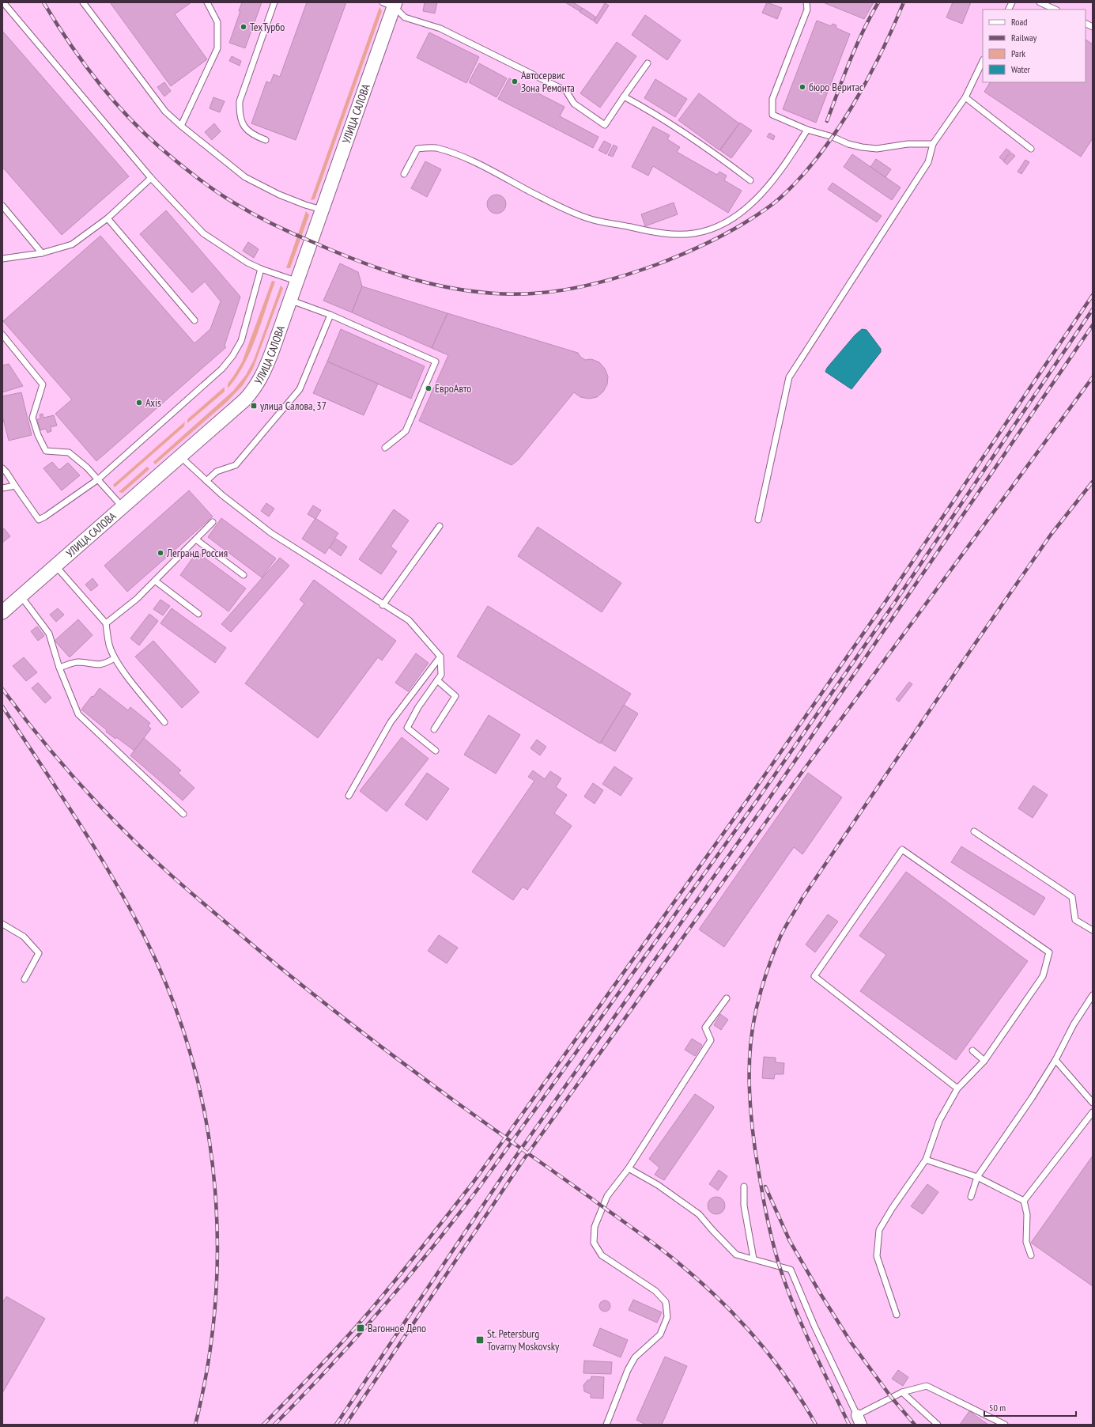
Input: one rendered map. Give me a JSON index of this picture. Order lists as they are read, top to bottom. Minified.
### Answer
{"streets":{"street":["УЛИЦА САЛОВА"]},"places":{"other":["ТехТурбо","Автосервис Зона Ремонта","бюро Веритас","ЕвроАвто","Axis","Легранд Россия"],"transit":["улица Салова, 37","Вагонное Депо","St. Petersburg Tovarny Moskovsky"]},"legend":["Road","Railway","Park","Water"],"scale_bar":"50 m"}
